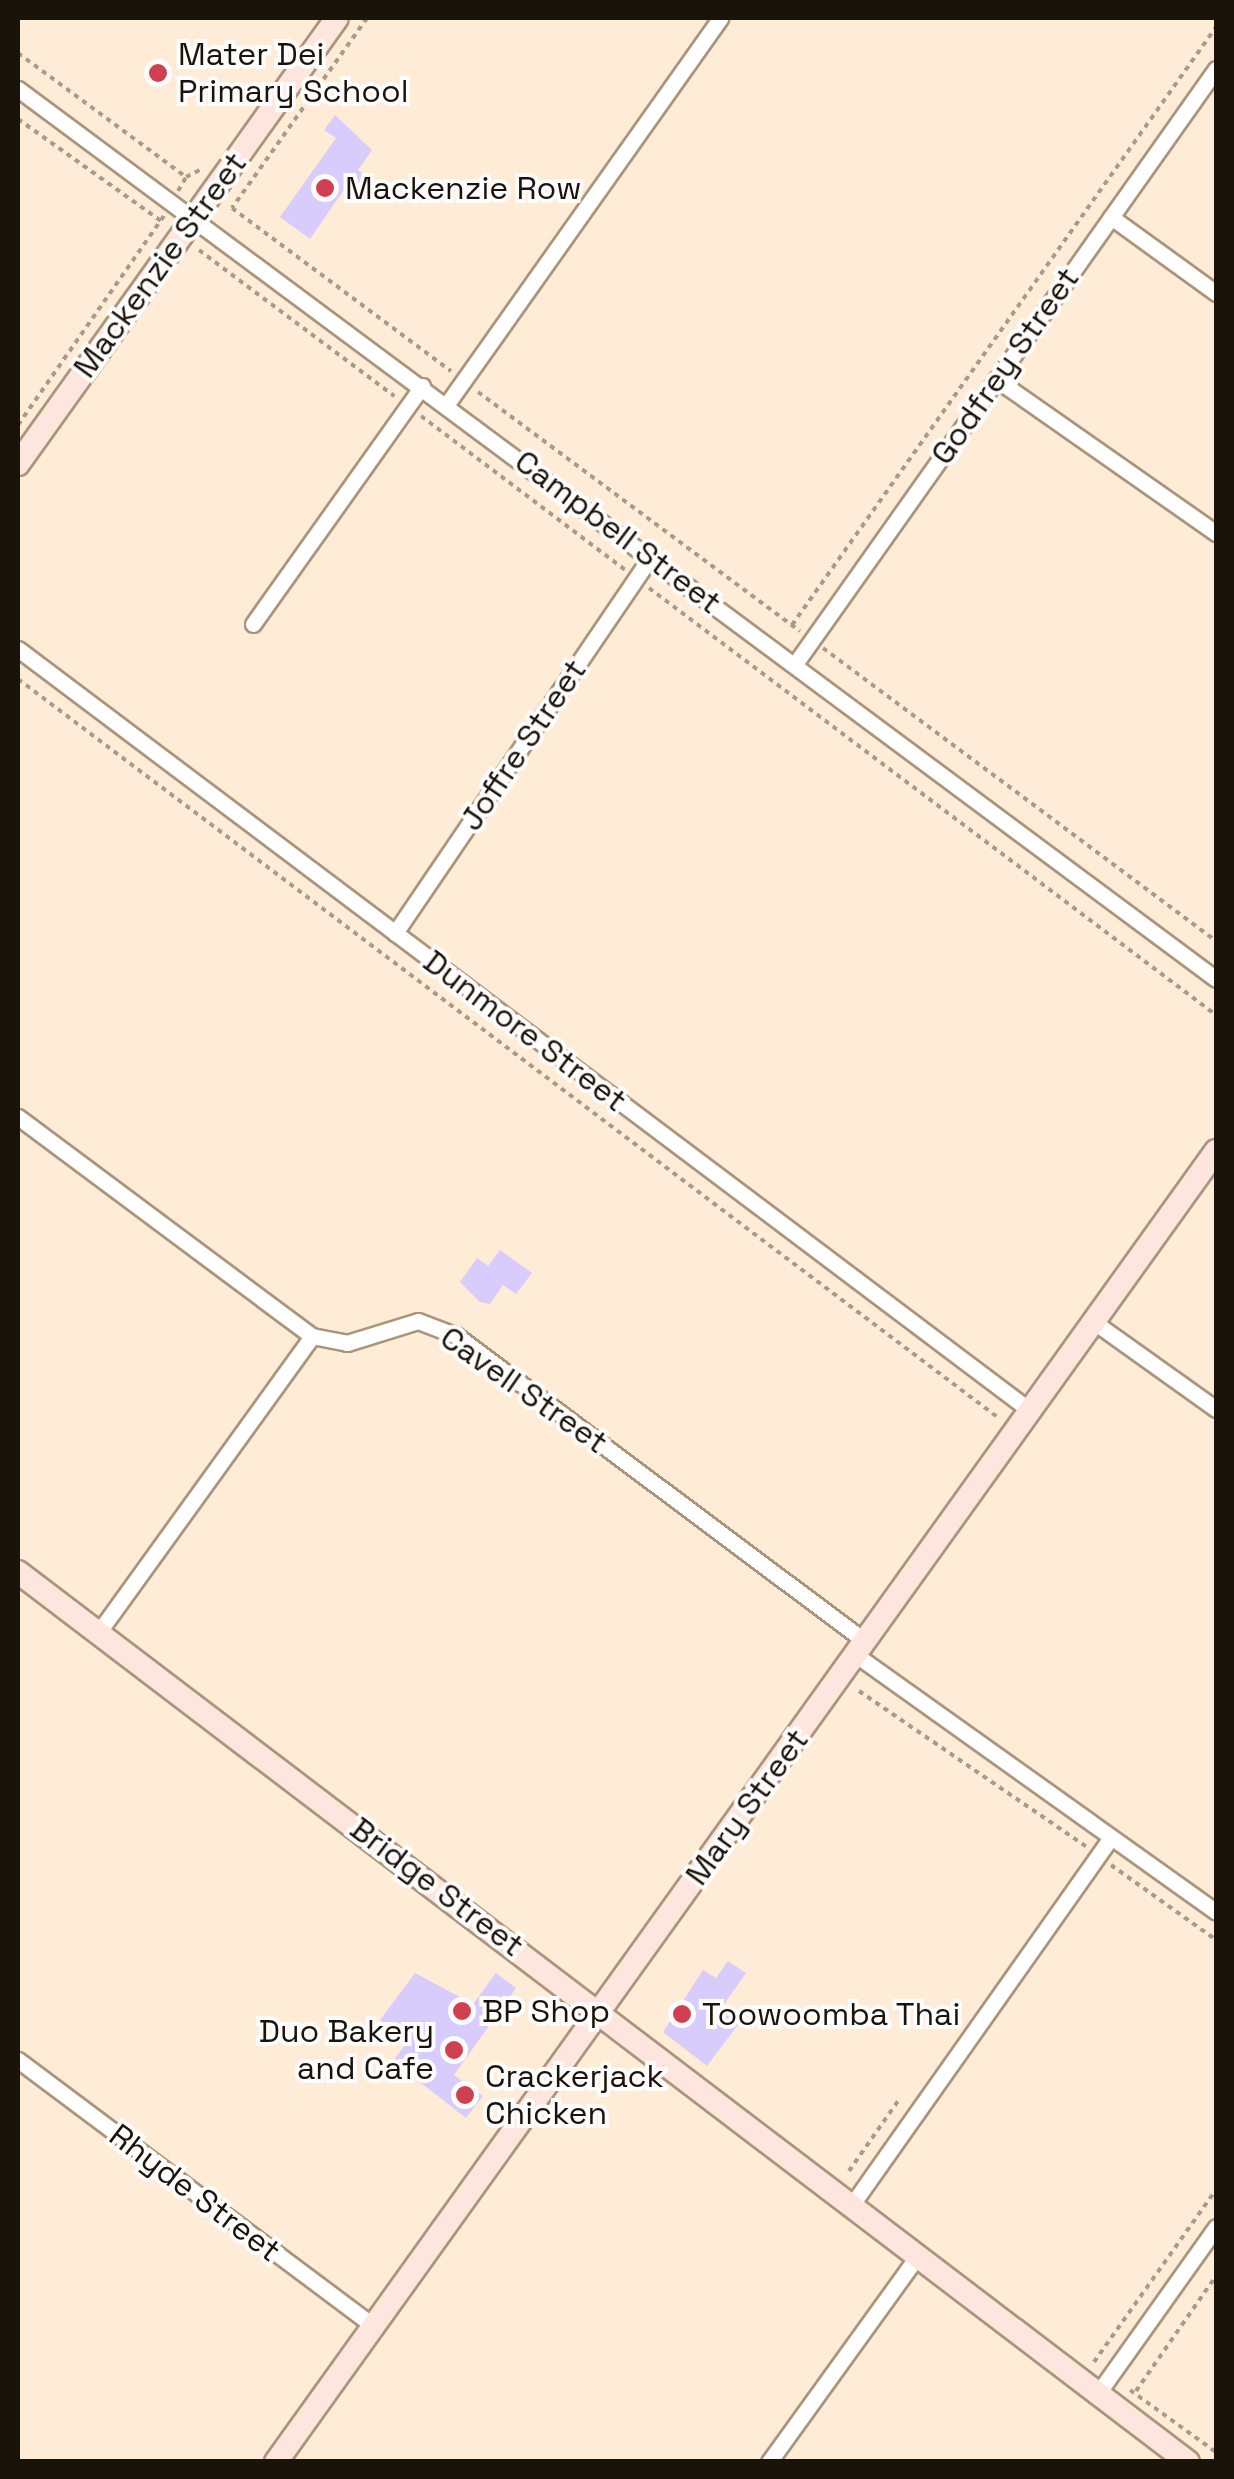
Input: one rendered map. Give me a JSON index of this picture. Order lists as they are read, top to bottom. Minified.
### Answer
{"streets":{"street":["Mackenzie Street","Godfrey Street","Campbell Street","Joffre Street","Dunmore Street","Cavell Street","Mary Street","Bridge Street","Rhyde Street"]},"crossings":[["Mackenzie Street","Campbell Street"],["Godfrey Street","Campbell Street"],["Campbell Street","Joffre Street"],["Joffre Street","Dunmore Street"],["Dunmore Street","Mary Street"],["Cavell Street","Mary Street"],["Mary Street","Bridge Street"],["Mary Street","Rhyde Street"]],"places":["Mater Dei Primary School","Mackenzie Row","BP Shop","Toowoomba Thai","Duo Bakery and Cafe","Crackerjack Chicken"]}
